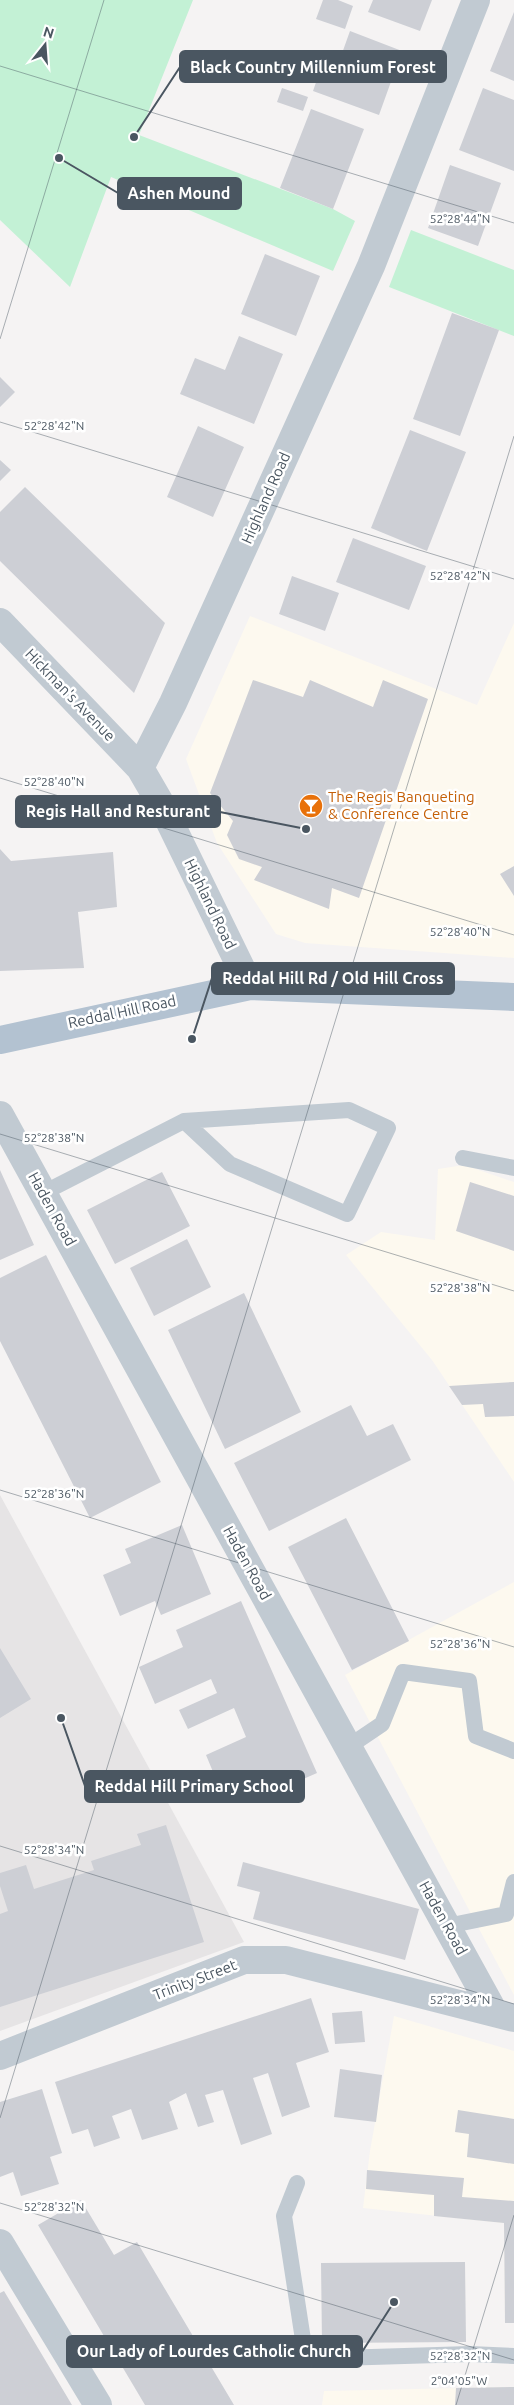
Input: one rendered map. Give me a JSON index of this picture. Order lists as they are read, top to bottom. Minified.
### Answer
{"streets":{"main road":["Reddal Hill Road"],"street":["Highland Road","Hickman's Avenue","Haden Road","Trinity Street"]},"crossings":[["Highland Road","Hickman's Avenue"],["Highland Road","Reddal Hill Road"],["Haden Road","Trinity Street"]],"places":{"other":["Black Country Millennium Forest","Ashen Mound","Regis Hall and Resturant","Reddal Hill Rd / Old Hill Cross","Reddal Hill Primary School","Our Lady of Lourdes Catholic Church"],"bar":["The Regis Banqueting & Conference Centre"]},"north":"top","coordinates":["52°28'44\"N","52°28'42\"N","52°28'40\"N","52°28'38\"N","52°28'36\"N","52°28'34\"N","52°28'32\"N","2°04'05\"W"]}
